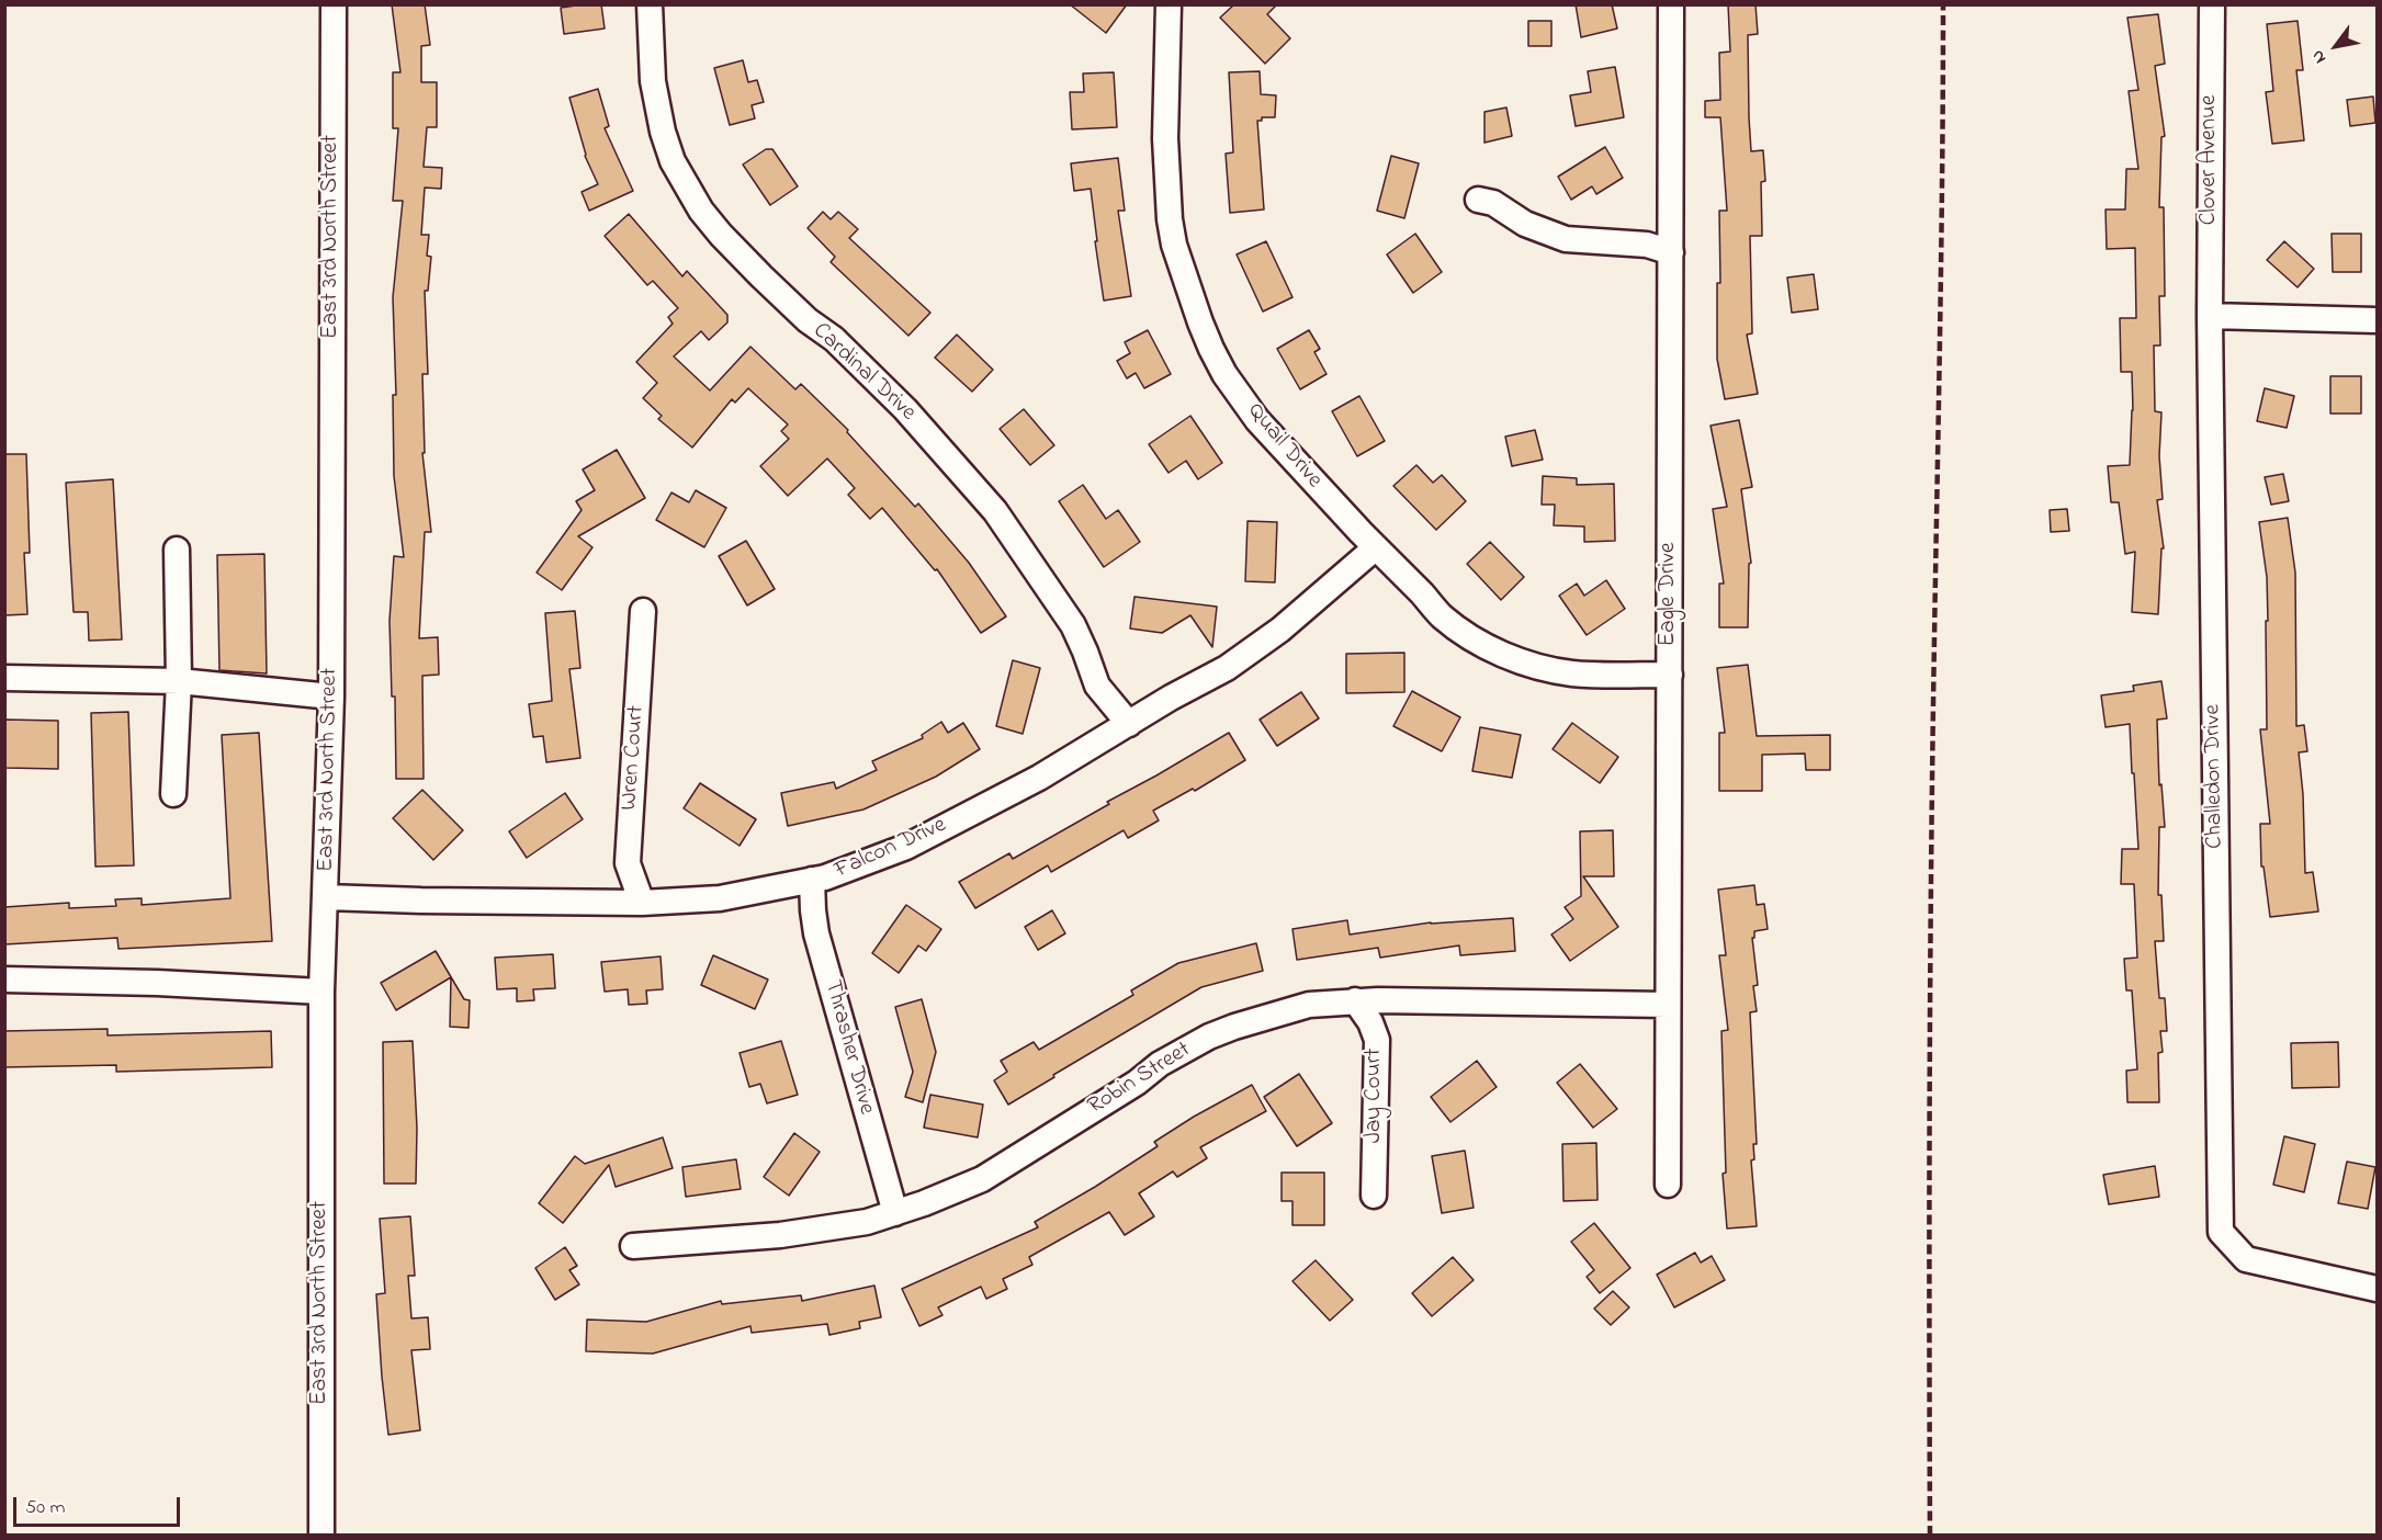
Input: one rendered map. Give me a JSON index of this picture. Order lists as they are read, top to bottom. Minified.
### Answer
{"streets":{"street":["Clover Avenue","East 3rd North Street","Cardinal Drive","Quail Drive","Eagle Drive","Wren Court","Challedon Drive","Falcon Drive","Thrasher Drive","Robin Street","Jay Court"]},"crossings":[["Clover Avenue","Challedon Drive"],["East 3rd North Street","Falcon Drive"],["Cardinal Drive","Falcon Drive"],["Quail Drive","Eagle Drive"],["Quail Drive","Falcon Drive"],["Eagle Drive","Robin Street"],["Wren Court","Falcon Drive"],["Falcon Drive","Thrasher Drive"],["Thrasher Drive","Robin Street"],["Robin Street","Jay Court"]],"scale_bar":"50 m","north":"bottom left"}
